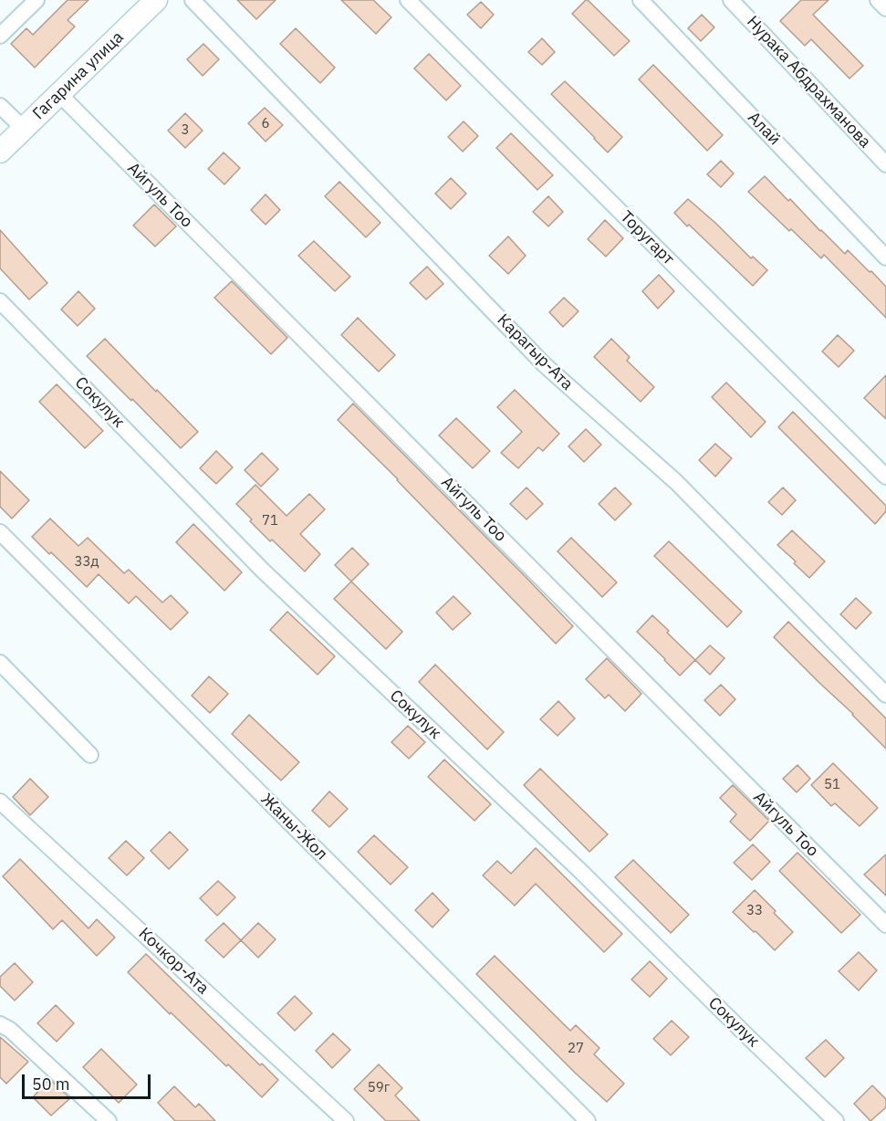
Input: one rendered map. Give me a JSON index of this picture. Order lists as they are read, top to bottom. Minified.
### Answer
{"streets":{"main road":["Гагарина улица"],"street":["Нурака Абдрахманова","Алай","Айгуль Тоо","Торугарт","Карагыр-Ата","Сокулук","Жаны-Жол","Кочкор-Ата"]},"crossings":[["Гагарина улица","Айгуль Тоо"]],"house_numbers":["6","3","71","33д","51","33","27","59г"],"scale_bar":"50 m"}
